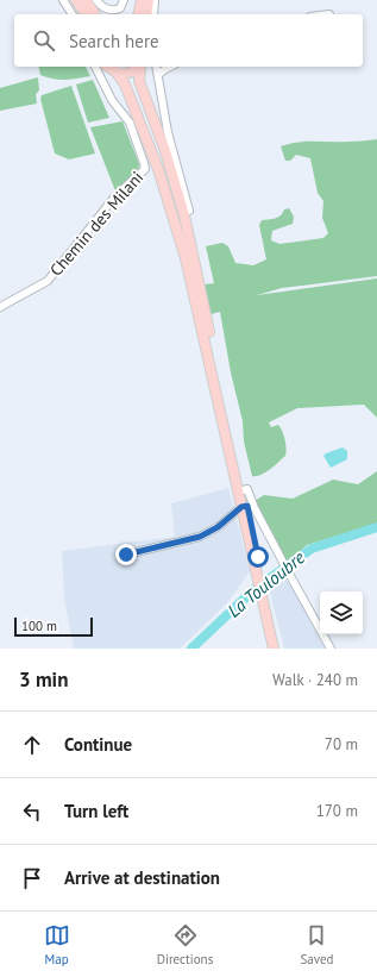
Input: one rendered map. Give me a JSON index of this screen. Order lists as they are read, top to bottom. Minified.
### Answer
{"streets":{"street":["Chemin des Milani"]},"water":["La Touloubre"],"scale_bar":"100 m","page":{"search":"Search here","scale":"100 m","heading":["3 min","Walk · 240 m"],"list":[["Continue","70 m"],["Turn left","170 m"],"Arrive at destination"],"nav":["Map","Directions","Saved"]}}
